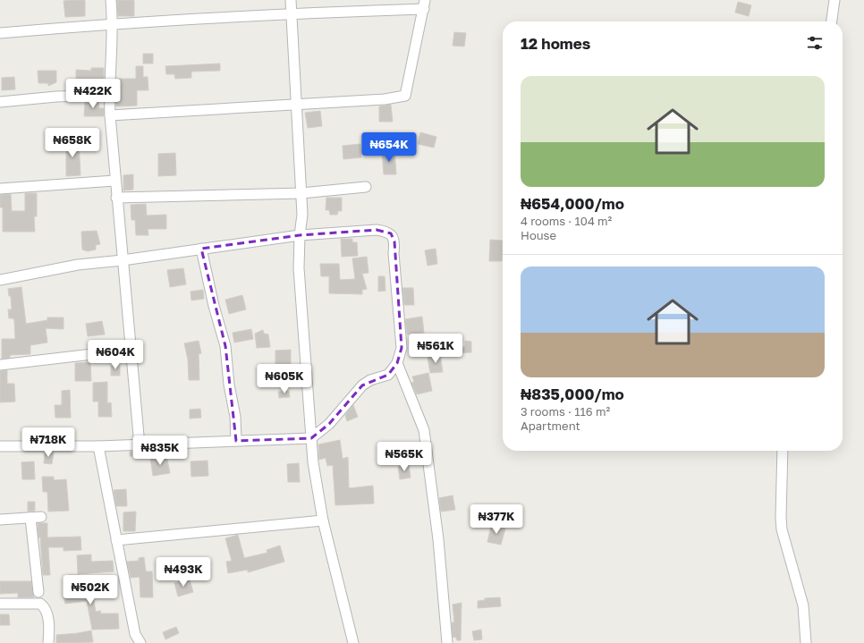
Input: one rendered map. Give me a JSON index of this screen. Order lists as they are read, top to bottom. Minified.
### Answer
{"page":{"heading":"12 homes","list":[{"name":"₦654,000/mo","note":"4 rooms · 104 m² · House"},{"name":"₦835,000/mo","note":"3 rooms · 116 m² · Apartment"}],"price":["₦422K","₦658K","₦654K","₦561K","₦604K","₦605K","₦718K","₦835K","₦565K","₦377K","₦493K","₦502K"]}}
